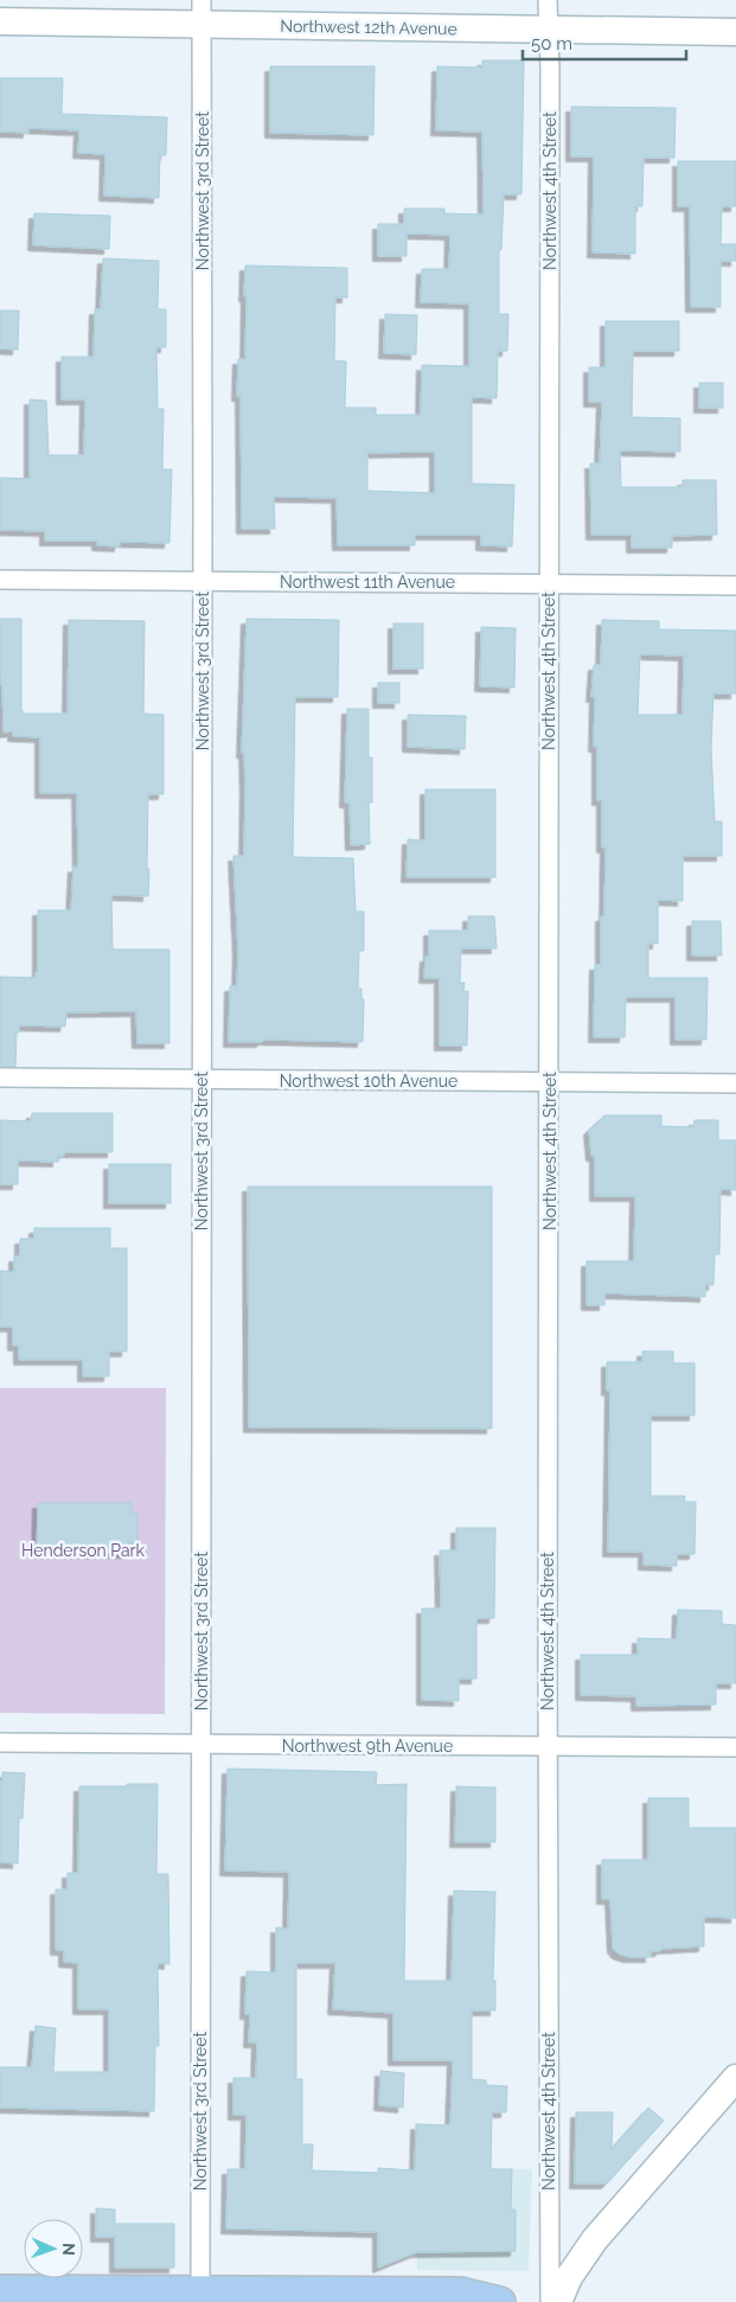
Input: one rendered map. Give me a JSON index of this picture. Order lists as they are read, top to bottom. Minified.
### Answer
{"streets":{"main road":["Northwest 12th Avenue"],"street":["Northwest 3rd Street","Northwest 4th Street","Northwest 11th Avenue","Northwest 10th Avenue","Northwest 9th Avenue"]},"crossings":[["Northwest 12th Avenue","Northwest 3rd Street"],["Northwest 12th Avenue","Northwest 4th Street"],["Northwest 3rd Street","Northwest 11th Avenue"],["Northwest 3rd Street","Northwest 10th Avenue"],["Northwest 3rd Street","Northwest 9th Avenue"],["Northwest 4th Street","Northwest 11th Avenue"],["Northwest 4th Street","Northwest 10th Avenue"],["Northwest 4th Street","Northwest 9th Avenue"]],"parks":["Henderson Park"],"scale_bar":"50 m","north":"right"}
